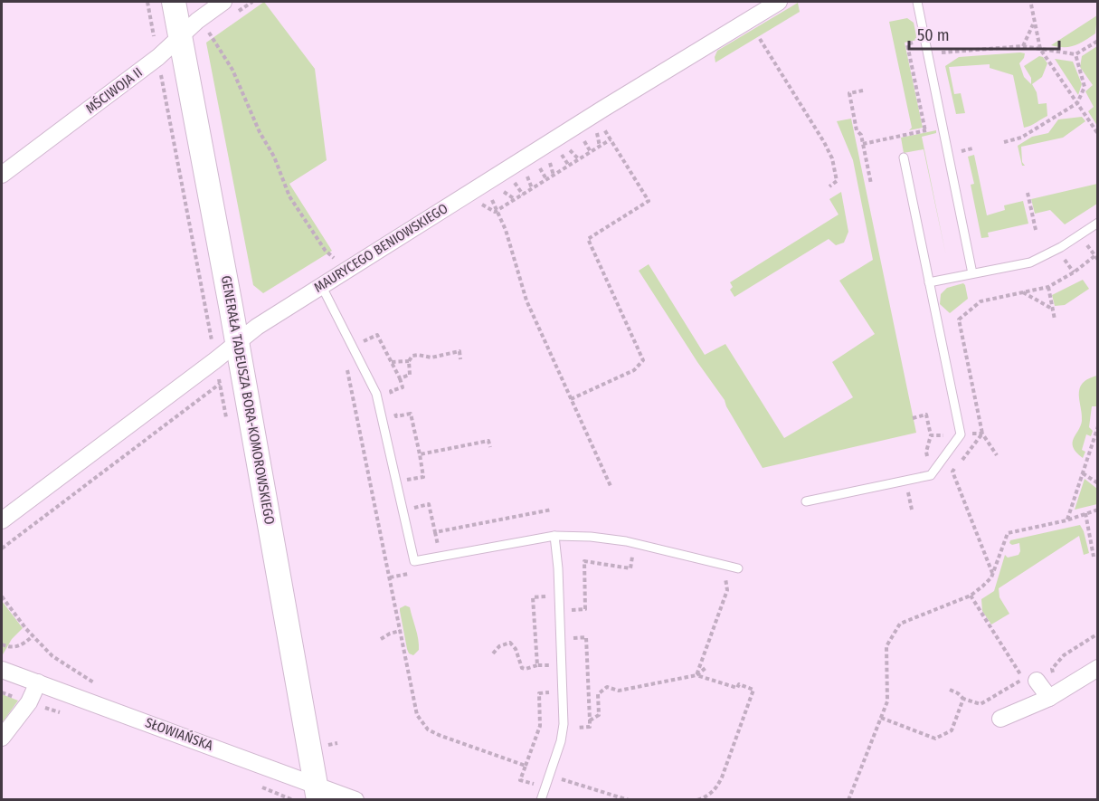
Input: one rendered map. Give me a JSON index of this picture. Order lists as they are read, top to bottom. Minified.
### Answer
{"streets":{"street":["MŚCIWOJA II","MAURYCEGO BENIOWSKIEGO","GENERAŁA TADEUSZA BORA-KOMOROWSKIEGO","SŁOWIAŃSKA"]},"crossings":[["MŚCIWOJA II","GENERAŁA TADEUSZA BORA-KOMOROWSKIEGO"],["MAURYCEGO BENIOWSKIEGO","GENERAŁA TADEUSZA BORA-KOMOROWSKIEGO"],["GENERAŁA TADEUSZA BORA-KOMOROWSKIEGO","SŁOWIAŃSKA"]],"scale_bar":"50 m"}
